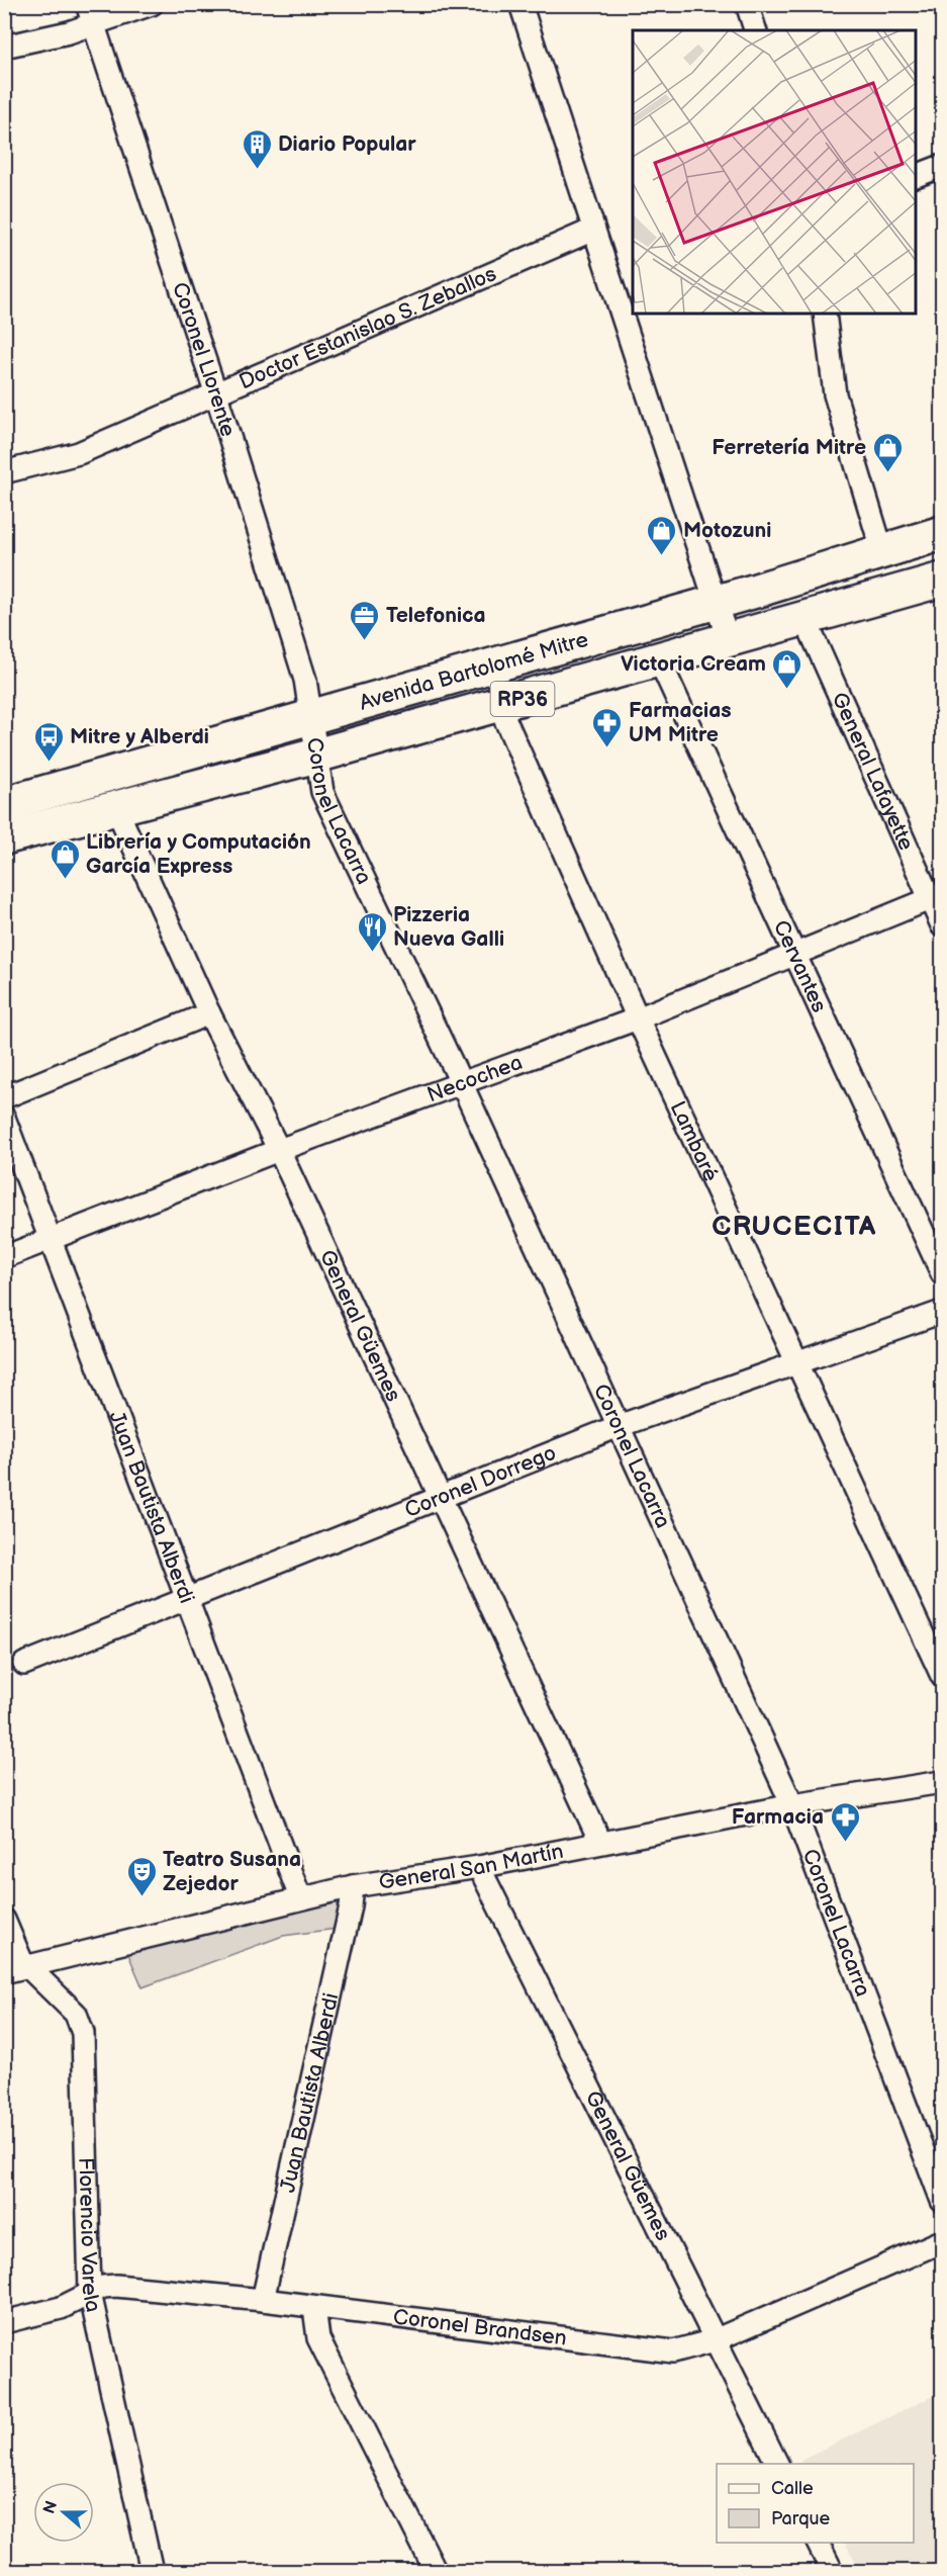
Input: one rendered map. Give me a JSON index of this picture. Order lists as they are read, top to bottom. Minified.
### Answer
{"streets":{"main road":["Avenida Bartolomé Mitre","RP36"],"street":["Doctor Estanislao S. Zeballos","Coronel Llorente","General Lafayette","Coronel Lacarra","Cervantes","Necochea","Lambaré","General Güemes","Coronel Dorrego","Juan Bautista Alberdi","General San Martín","Florencio Varela","Coronel Brandsen"]},"crossings":[["Doctor Estanislao S. Zeballos","Coronel Llorente"],["Coronel Llorente","Avenida Bartolomé Mitre"],["Coronel Llorente","Coronel Lacarra"],["Avenida Bartolomé Mitre","General Lafayette"],["Avenida Bartolomé Mitre","Coronel Lacarra"],["Avenida Bartolomé Mitre","Cervantes"],["Avenida Bartolomé Mitre","Lambaré"],["Avenida Bartolomé Mitre","General Güemes"],["General Lafayette","Necochea"],["Coronel Lacarra","Necochea"],["Coronel Lacarra","Coronel Dorrego"],["Coronel Lacarra","General San Martín"],["Cervantes","Necochea"],["Necochea","Lambaré"],["Necochea","General Güemes"],["Necochea","Juan Bautista Alberdi"],["Lambaré","Coronel Dorrego"],["General Güemes","Coronel Dorrego"],["General Güemes","General San Martín"],["General Güemes","Coronel Brandsen"],["Coronel Dorrego","Juan Bautista Alberdi"],["Juan Bautista Alberdi","General San Martín"],["Juan Bautista Alberdi","Coronel Brandsen"],["General San Martín","Florencio Varela"],["Florencio Varela","Coronel Brandsen"]],"districts":["CRUCECITA"],"places":{"building":["Diario Popular"],"shop":["Ferretería Mitre","Motozuni","Victoria Cream","Librería y Computación García Express"],"office":["Telefonica"],"pharmacy":["Farmacias UM Mitre","Farmacia"],"bus stop":["Mitre y Alberdi"],"restaurant":["Pizzeria Nueva Galli"],"theatre":["Teatro Susana Zejedor"]},"legend":["Calle","Parque"],"north":"left"}
